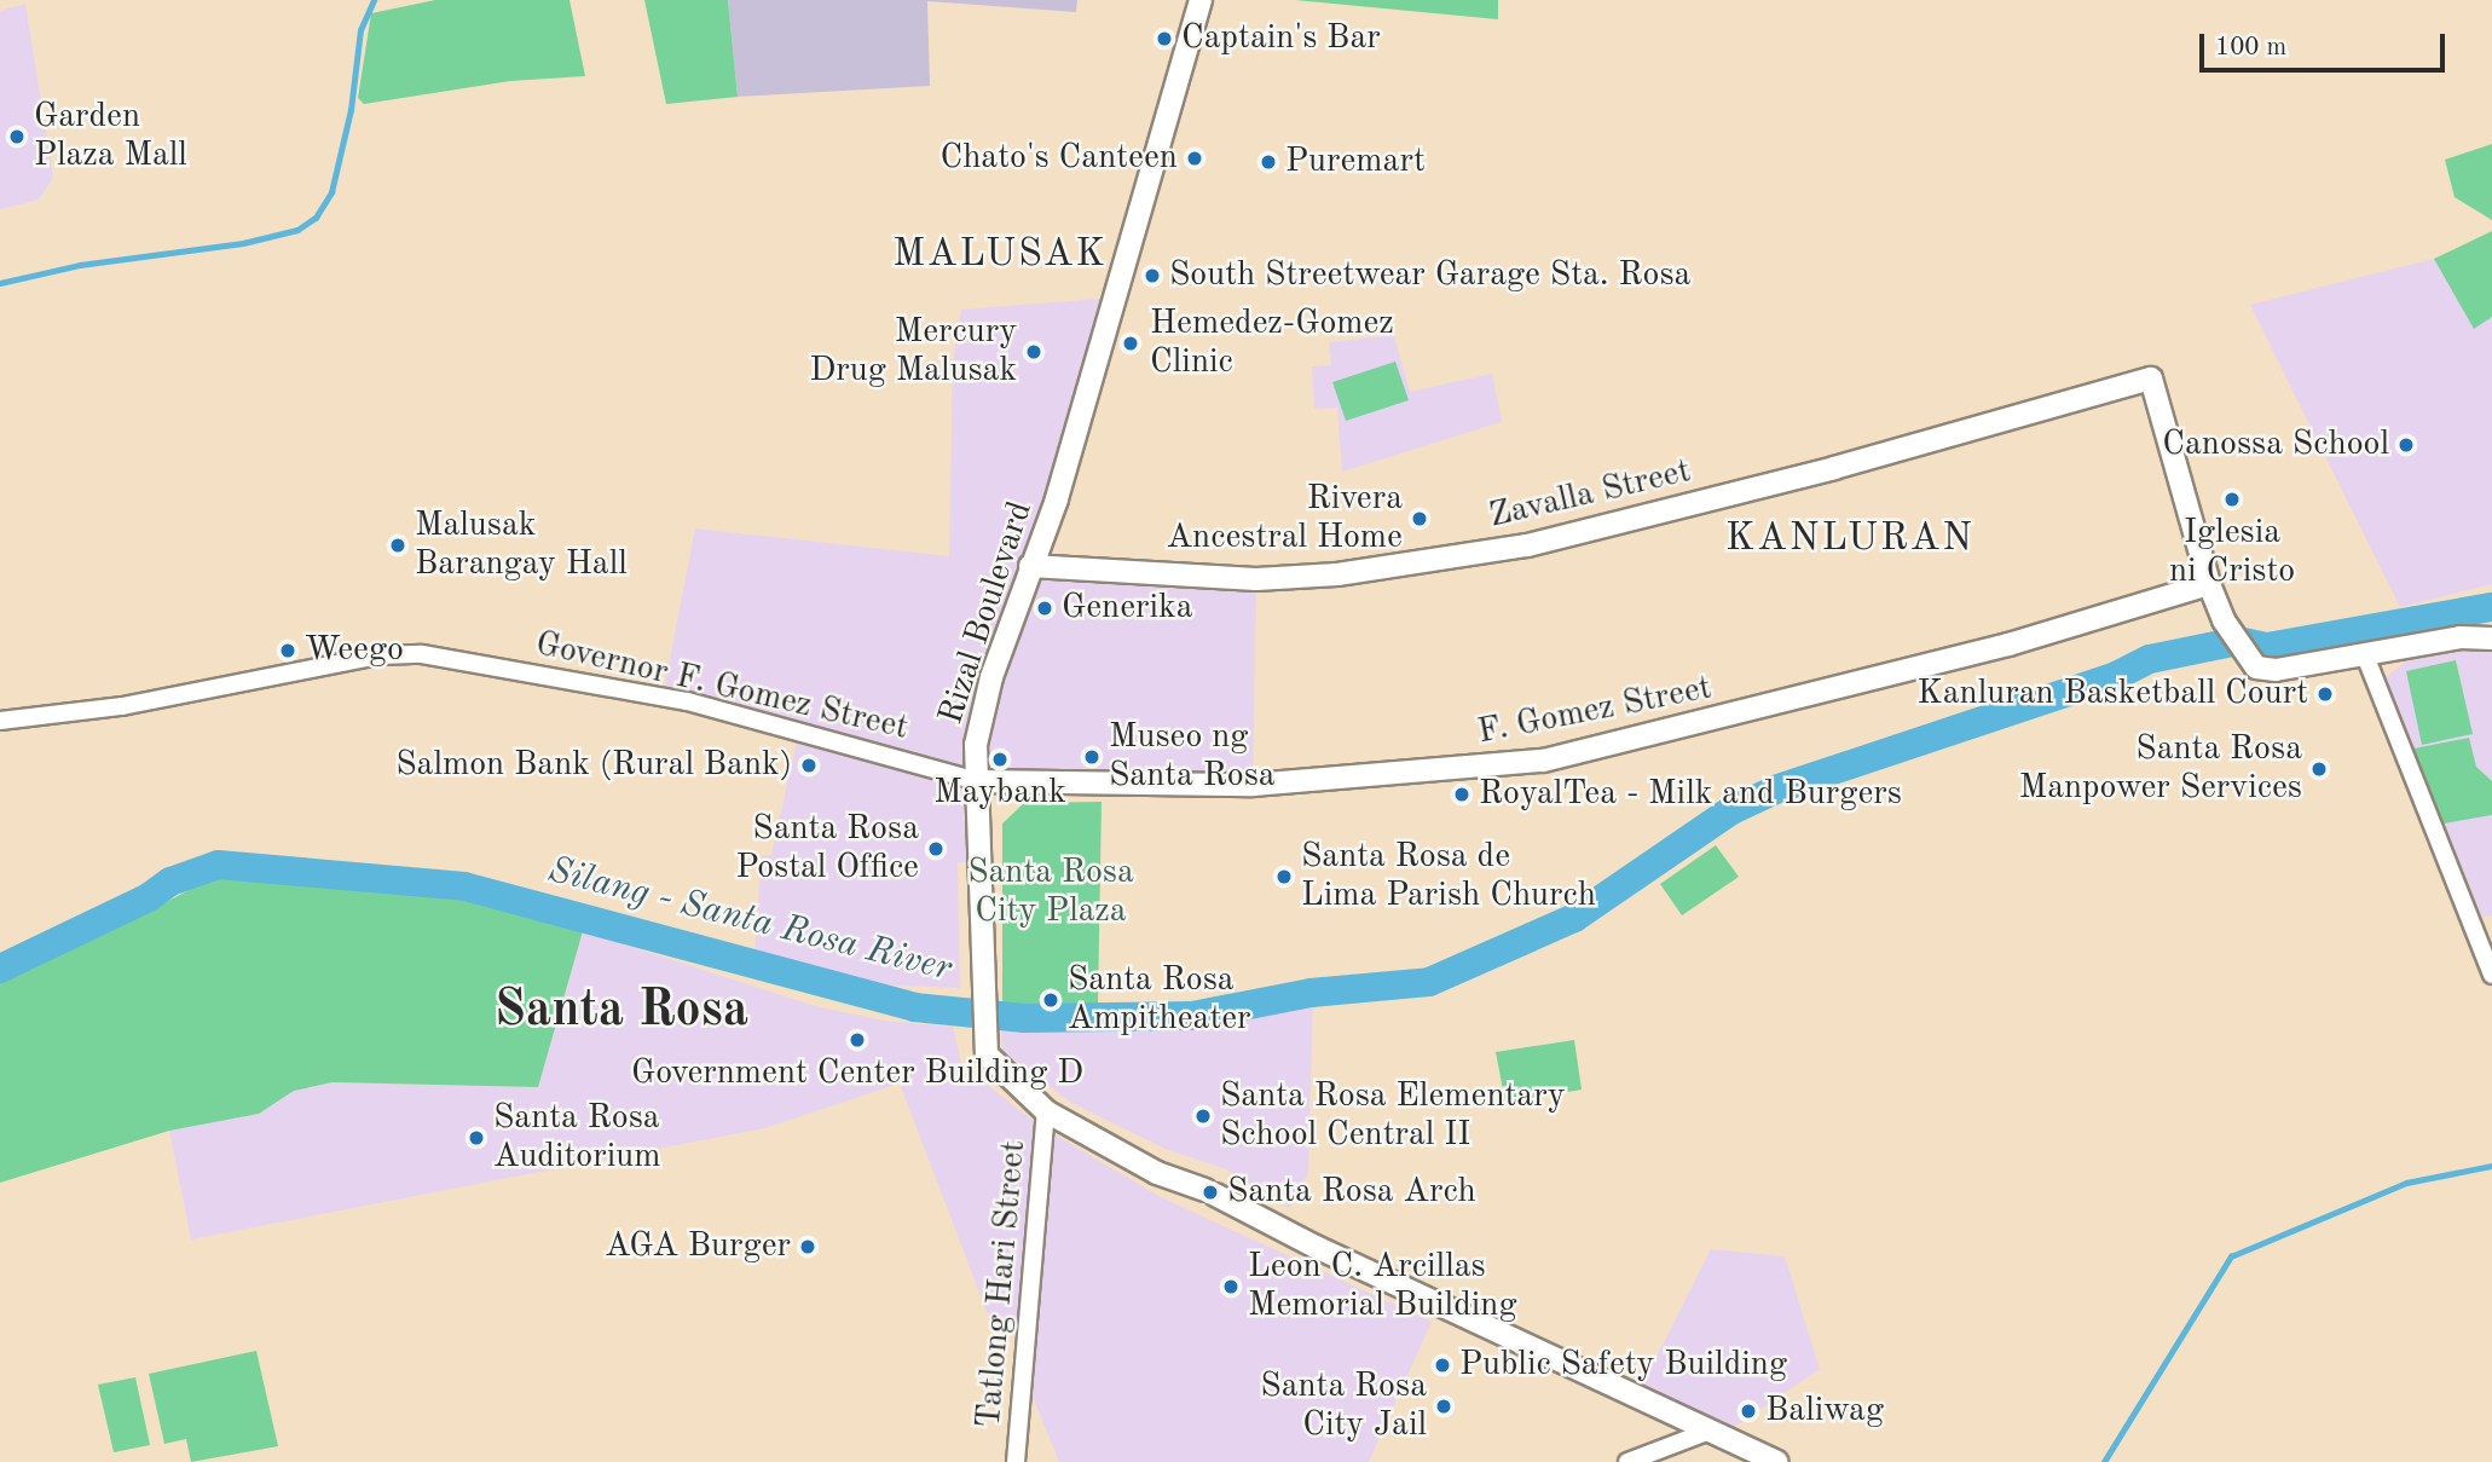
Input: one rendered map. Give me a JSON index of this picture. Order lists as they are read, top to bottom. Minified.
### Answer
{"streets":{"main road":["Zavalla Street","Rizal Boulevard","F. Gomez Street"],"street":["Governor F. Gomez Street","Tatlong Hari Street"]},"crossings":[["Zavalla Street","Rizal Boulevard"],["Zavalla Street","F. Gomez Street"],["Rizal Boulevard","Governor F. Gomez Street"],["Rizal Boulevard","F. Gomez Street"],["Rizal Boulevard","Tatlong Hari Street"],["Governor F. Gomez Street","F. Gomez Street"]],"districts":["MALUSAK","KANLURAN","Santa Rosa"],"water":["Silang - Santa Rosa River"],"parks":["Santa Rosa City Plaza"],"places":["Captain's Bar","Garden Plaza Mall","Chato's Canteen","Puremart","South Streetwear Garage Sta. Rosa","Hemedez-Gomez Clinic","Mercury Drug Malusak","Canossa School","Iglesia ni Cristo","Rivera Ancestral Home","Malusak Barangay Hall","Generika","Weego","Kanluran Basketball Court","Museo ng Santa Rosa","Maybank","Salmon Bank (Rural Bank)","Santa Rosa Manpower Services","RoyalTea - Milk and Burgers","Santa Rosa Postal Office","Santa Rosa de Lima Parish Church","Santa Rosa Ampitheater","Government Center Building D","Santa Rosa Elementary School Central II","Santa Rosa Auditorium","Santa Rosa Arch","AGA Burger","Leon C. Arcillas Memorial Building","Public Safety Building","Santa Rosa City Jail","Baliwag"],"scale_bar":"100 m"}
